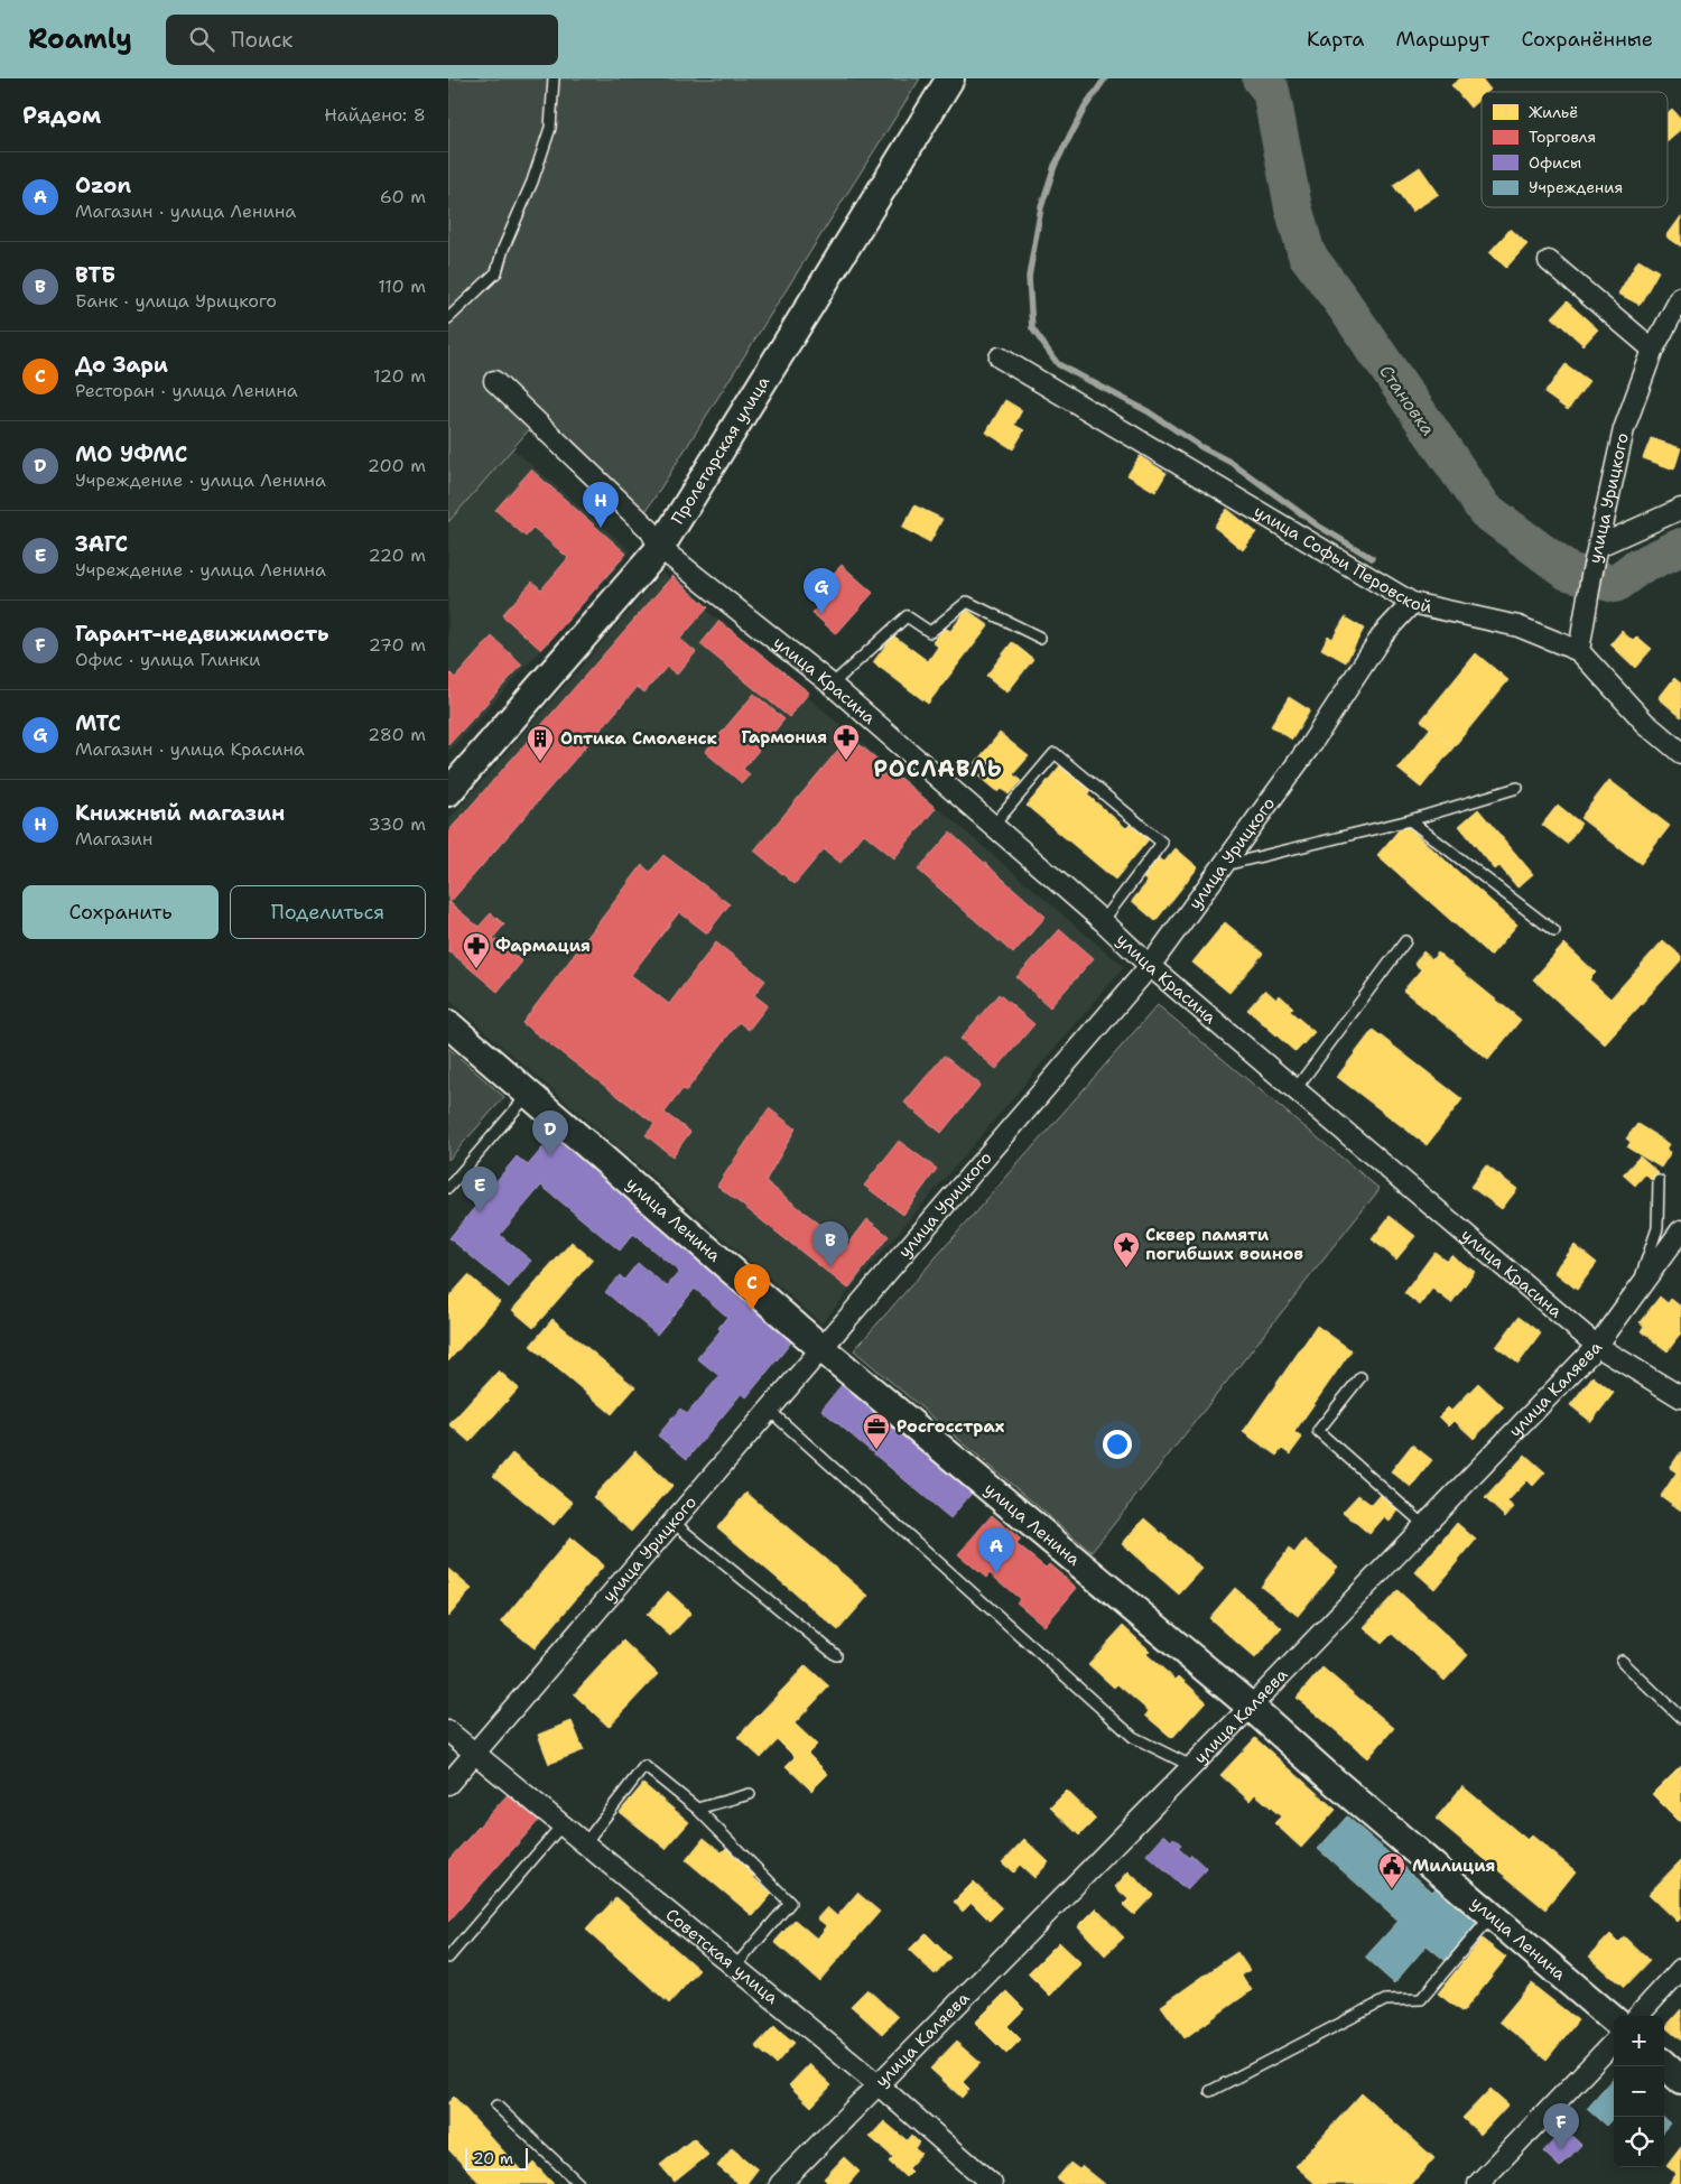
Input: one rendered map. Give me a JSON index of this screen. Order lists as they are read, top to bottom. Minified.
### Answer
{"streets":{"main road":["Пролетарская улица","улица Ленина"],"street":["улица Урицкого","улица Софьи Перовской","улица Красина","улица Каляева","Советская улица"]},"crossings":[["Пролетарская улица","улица Красина"],["улица Урицкого","улица Софьи Перовской"],["улица Урицкого","улица Красина"],["улица Урицкого","улица Ленина"],["улица Урицкого","Советская улица"],["улица Красина","улица Каляева"],["улица Ленина","улица Каляева"],["улица Каляева","Советская улица"]],"districts":["РОСЛАВЛЬ"],"water":["Становка"],"places":{"pharmacy":["Гармония","Фармация"],"building":["Оптика Смоленск"],"place":["Сквер памяти погибших воинов"],"office":["Росгосстрах"],"public building":["Милиция"]},"legend":["Жильё","Торговля","Офисы","Учреждения"],"scale_bar":"20 m","page":{"header":"Roamly","search":"Поиск","nav":["Карта","Маршрут","Сохранённые"],"heading":["Рядом","Найдено: 8"],"list":[{"mark":"A","name":"Ozon","note":"Магазин · улица Ленина","value":"60 m"},{"mark":"B","name":"ВТБ","note":"Банк · улица Урицкого","value":"110 m"},{"mark":"C","name":"До Зари","note":"Ресторан · улица Ленина","value":"120 m"},{"mark":"D","name":"МО УФМС","note":"Учреждение · улица Ленина","value":"200 m"},{"mark":"E","name":"ЗАГС","note":"Учреждение · улица Ленина","value":"220 m"},{"mark":"F","name":"Гарант-недвижимость","note":"Офис · улица Глинки","value":"270 m"},{"mark":"G","name":"МТС","note":"Магазин · улица Красина","value":"280 m"},{"mark":"H","name":"Книжный магазин","note":"Магазин","value":"330 m"}],"pins":["H","G","D","E","B","C","A","F"],"buttons":["Сохранить","Поделиться"],"map_buttons":["+","−"],"scale":"20 m"}}
